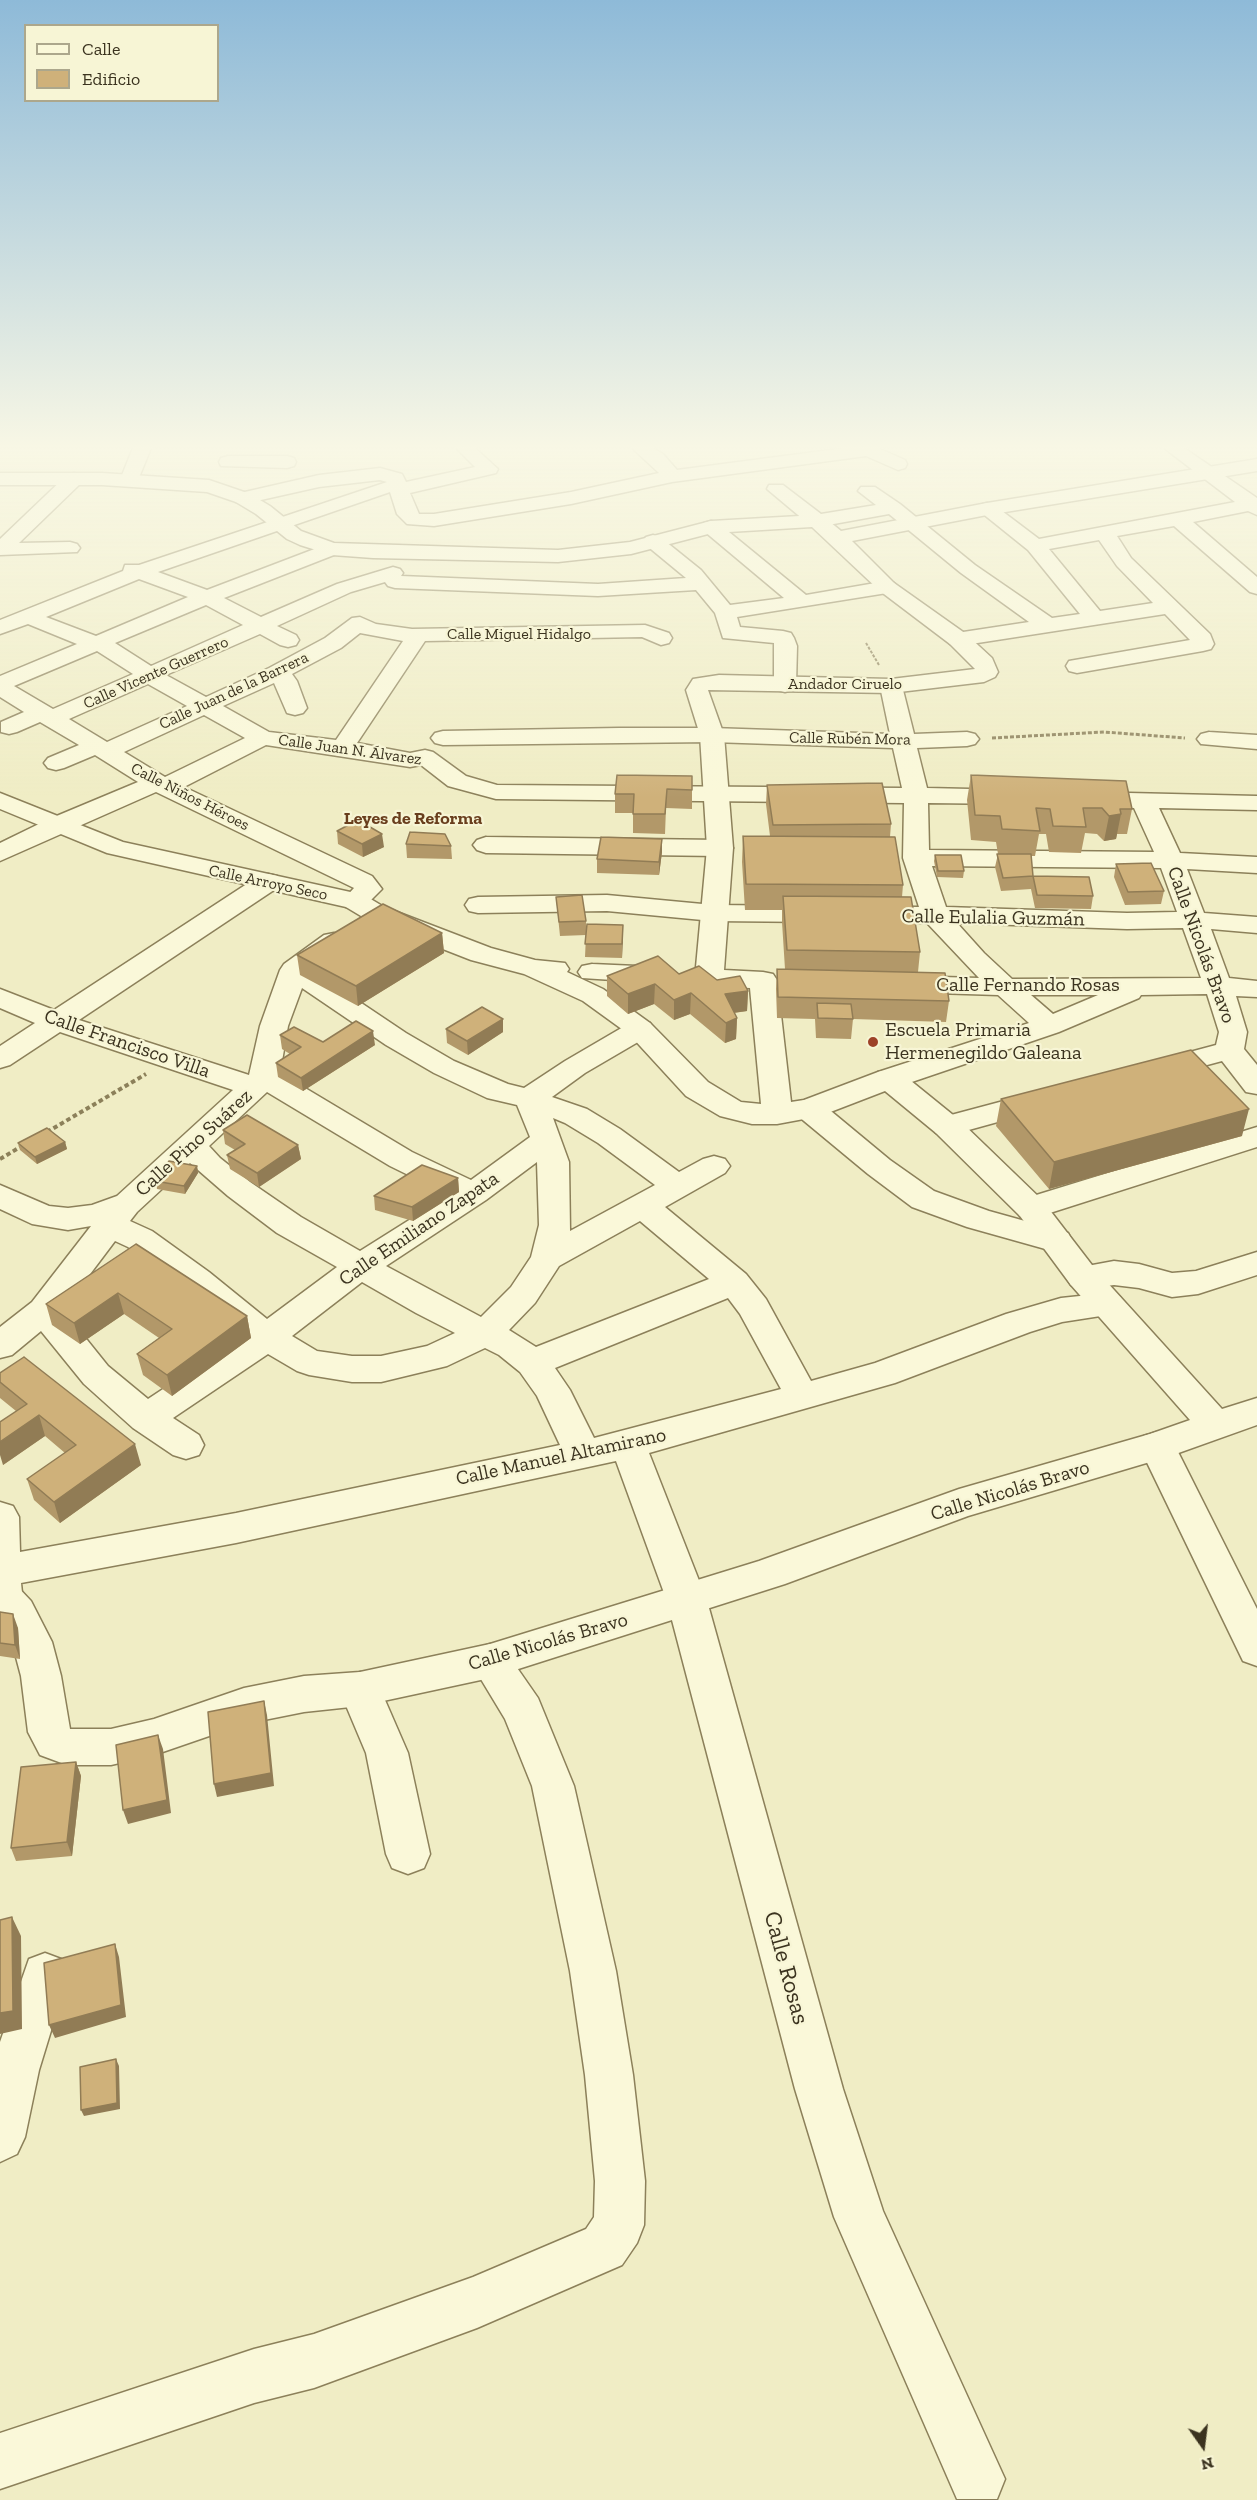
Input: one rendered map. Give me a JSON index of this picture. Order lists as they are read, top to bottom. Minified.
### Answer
{"streets":{"street":["Calle Miguel Hidalgo","Calle Vicente Guerrero","Andador Ciruelo","Calle Juan de la Barrera","Calle Rubén Mora","Calle Juan N. Álvarez","Calle Niños Héroes","Calle Arroyo Seco","Calle Eulalia Guzmán","Calle Nicolás Bravo","Calle Fernando Rosas","Calle Francisco Villa","Calle Pino Suárez","Calle Emiliano Zapata","Calle Manuel Altamirano","Calle Rosas"]},"crossings":[["Calle Miguel Hidalgo","Calle Juan de la Barrera"],["Calle Vicente Guerrero","Calle Juan de la Barrera"],["Calle Vicente Guerrero","Calle Niños Héroes"],["Andador Ciruelo","Calle Rubén Mora"],["Calle Juan de la Barrera","Calle Niños Héroes"],["Calle Juan N. Álvarez","Calle Nicolás Bravo"],["Calle Niños Héroes","Calle Arroyo Seco"],["Calle Arroyo Seco","Calle Fernando Rosas"],["Calle Eulalia Guzmán","Calle Nicolás Bravo"],["Calle Nicolás Bravo","Calle Fernando Rosas"],["Calle Nicolás Bravo","Calle Manuel Altamirano"],["Calle Nicolás Bravo","Calle Rosas"],["Calle Francisco Villa","Calle Pino Suárez"],["Calle Francisco Villa","Calle Emiliano Zapata"],["Calle Manuel Altamirano","Calle Rosas"]],"districts":["Leyes de Reforma"],"places":["Escuela Primaria Hermenegildo Galeana"],"legend":["Calle","Edificio"],"north":"bottom"}
